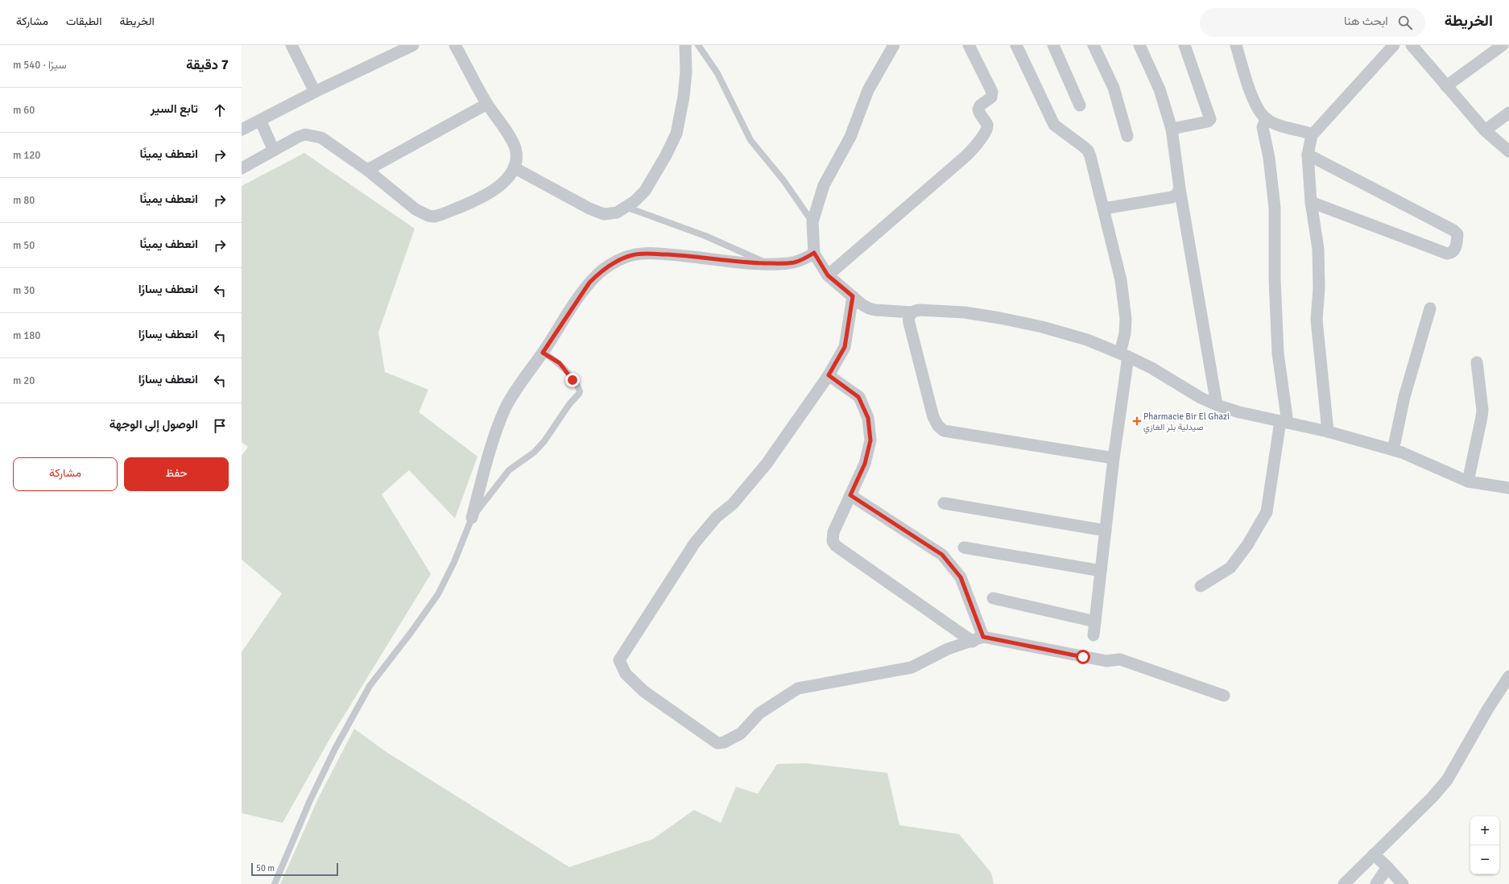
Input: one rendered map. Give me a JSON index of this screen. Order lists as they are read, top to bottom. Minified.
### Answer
{"places":{"health":["Pharmacie Bir El Ghazi صيدلية بئر الغازي"]},"scale_bar":"50 m","page":{"header":"الخريطة","search":"ابحث هنا","nav":["الخريطة","الطبقات","مشاركة"],"heading":["7 دقيقة","سيرًا · 540 m"],"list":[["تابع السير","60 m"],["انعطف يمينًا","120 m"],["انعطف يمينًا","80 m"],["انعطف يمينًا","50 m"],["انعطف يسارًا","30 m"],["انعطف يسارًا","180 m"],["انعطف يسارًا","20 m"],"الوصول إلى الوجهة"],"buttons":["حفظ","مشاركة"],"map_buttons":["+","−"],"scale":"50 m"}}
